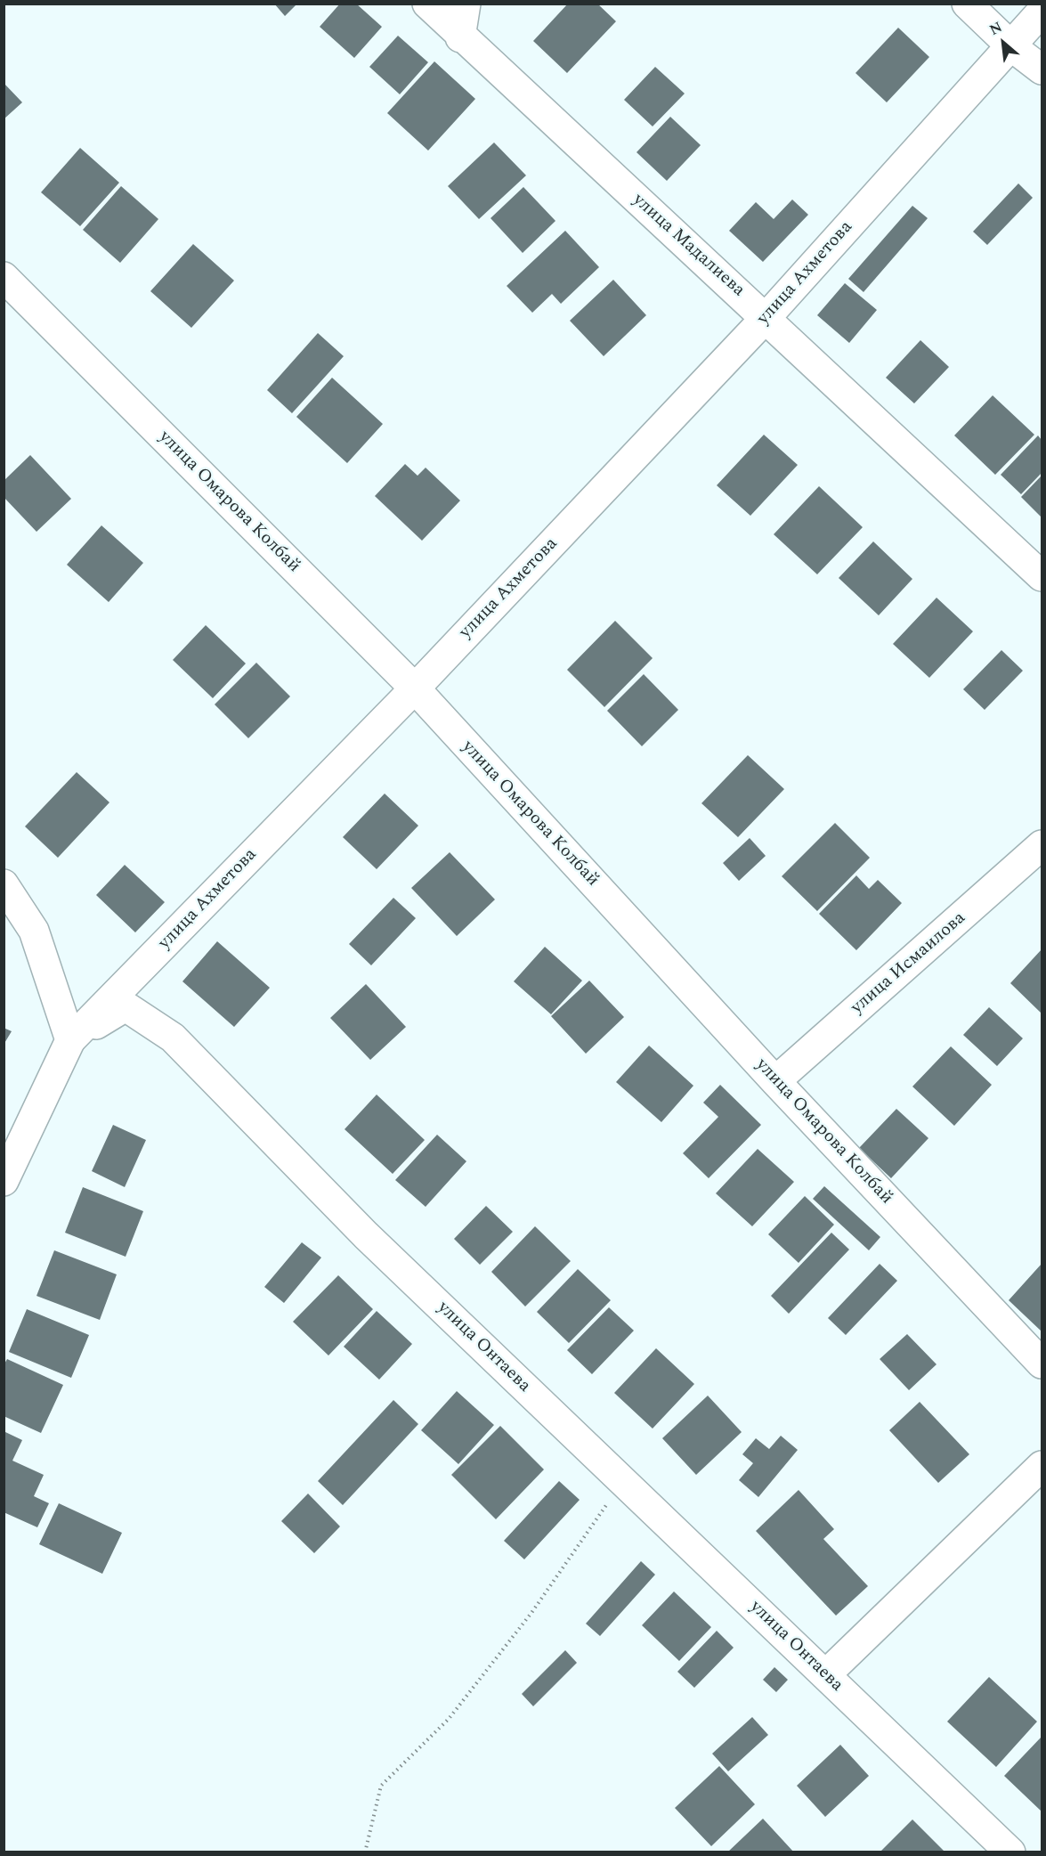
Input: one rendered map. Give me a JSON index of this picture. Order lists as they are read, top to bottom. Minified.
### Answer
{"streets":{"street":["улица Мадалиева","улица Ахметова","улица Омарова Колбай","улица Исмаилова","улица Онтаева"]},"crossings":[["улица Мадалиева","улица Ахметова"],["улица Ахметова","улица Омарова Колбай"],["улица Ахметова","улица Онтаева"],["улица Омарова Колбай","улица Исмаилова"]],"north":"top left"}
